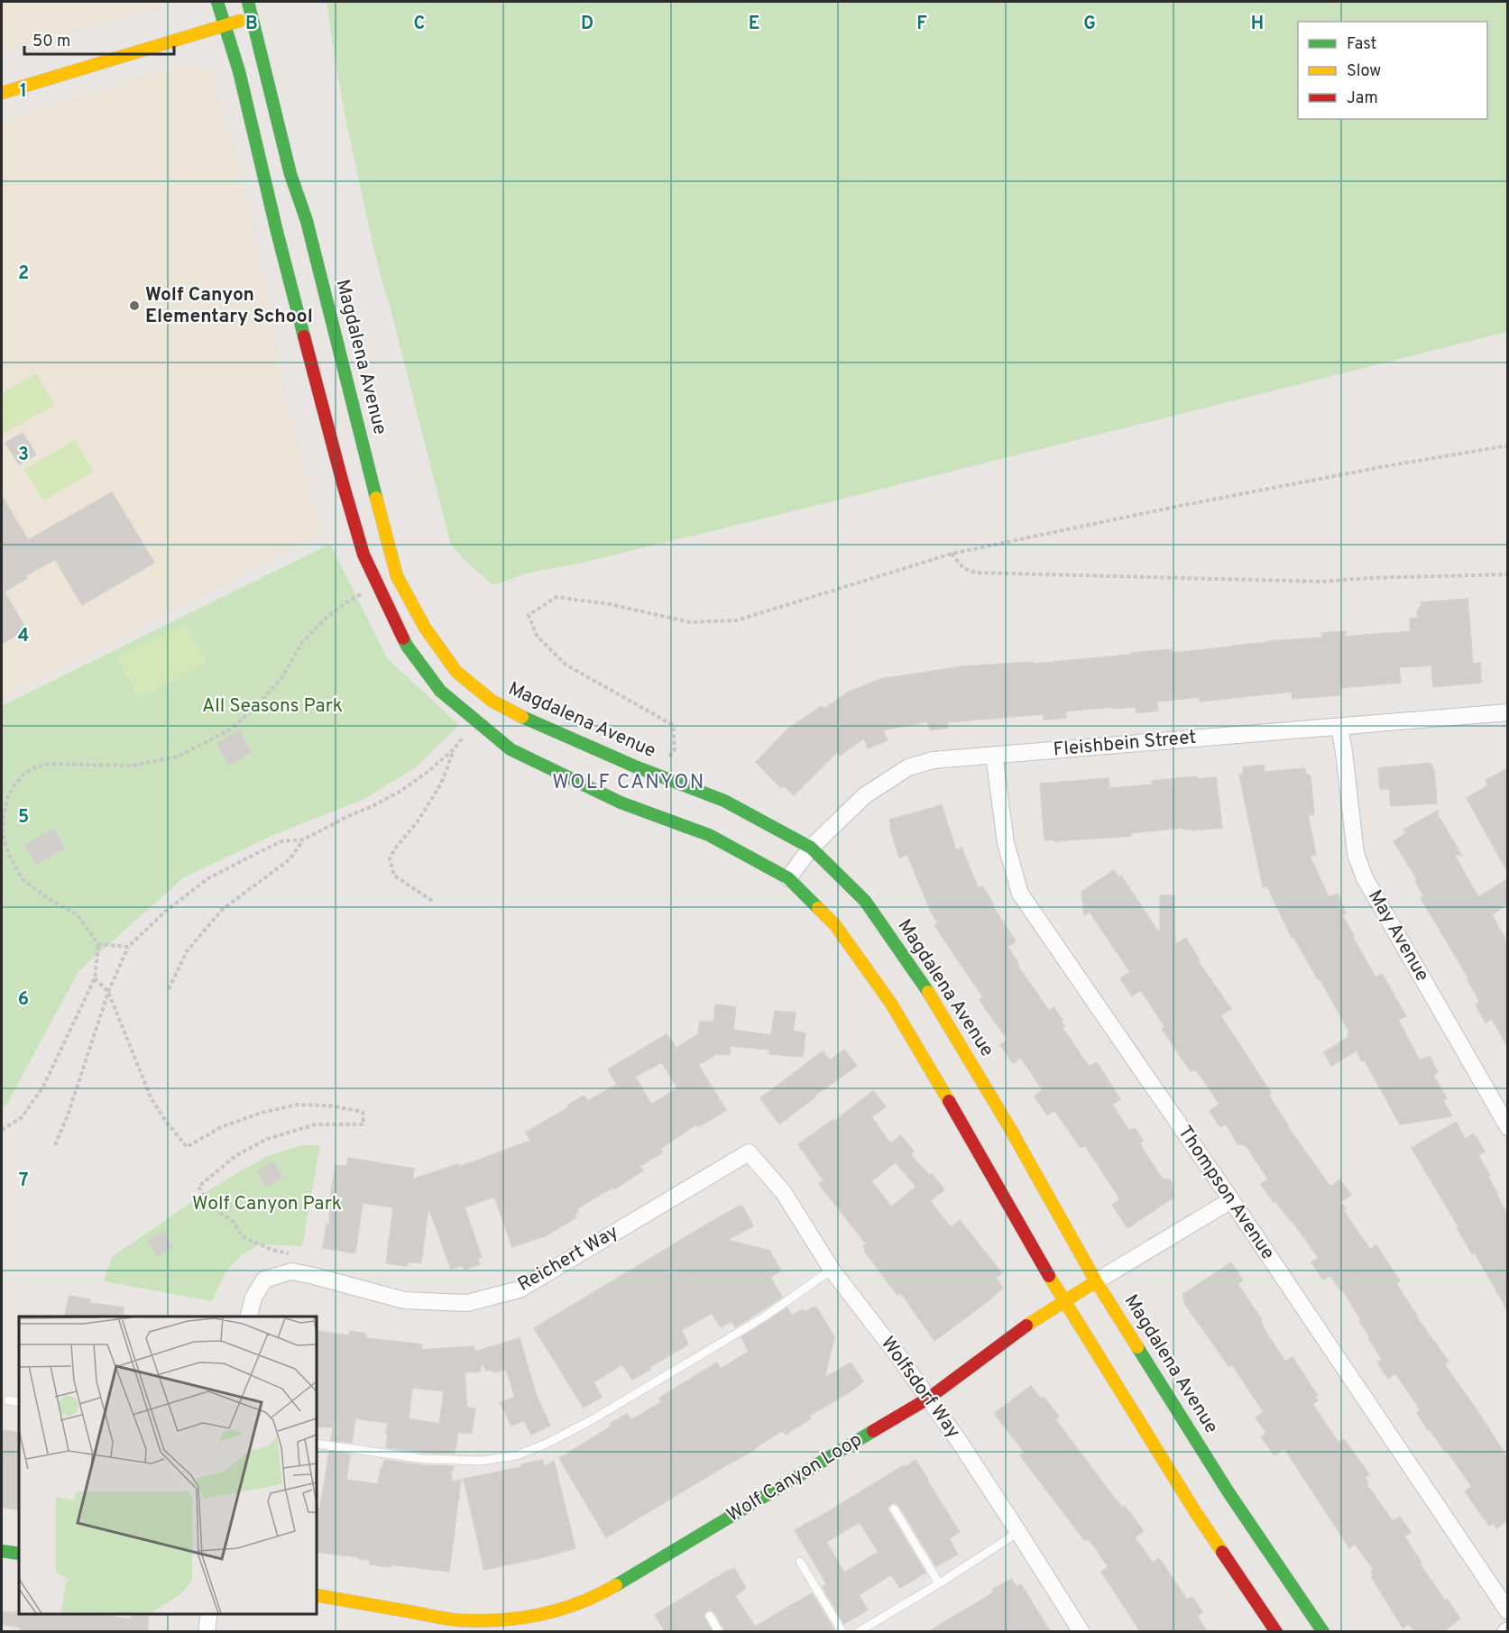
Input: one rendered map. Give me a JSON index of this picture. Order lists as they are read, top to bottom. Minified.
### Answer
{"streets":{"street":["Magdalena Avenue","Fleishbein Street","May Avenue","Thompson Avenue","Reichert Way","Wolfsdorf Way","Wolf Canyon Loop"]},"crossings":[["Magdalena Avenue","Fleishbein Street"],["Magdalena Avenue","Wolf Canyon Loop"],["Fleishbein Street","May Avenue"],["Fleishbein Street","Thompson Avenue"],["Thompson Avenue","Wolf Canyon Loop"],["Reichert Way","Wolfsdorf Way"],["Wolfsdorf Way","Wolf Canyon Loop"]],"districts":["WOLF CANYON"],"parks":["All Seasons Park","Wolf Canyon Park"],"places":["Wolf Canyon Elementary School"],"legend":["Fast","Slow","Jam"],"scale_bar":"50 m","grid":{"columns":["B","C","D","E","F","G","H"],"rows":["1","2","3","4","5","6","7"]}}
